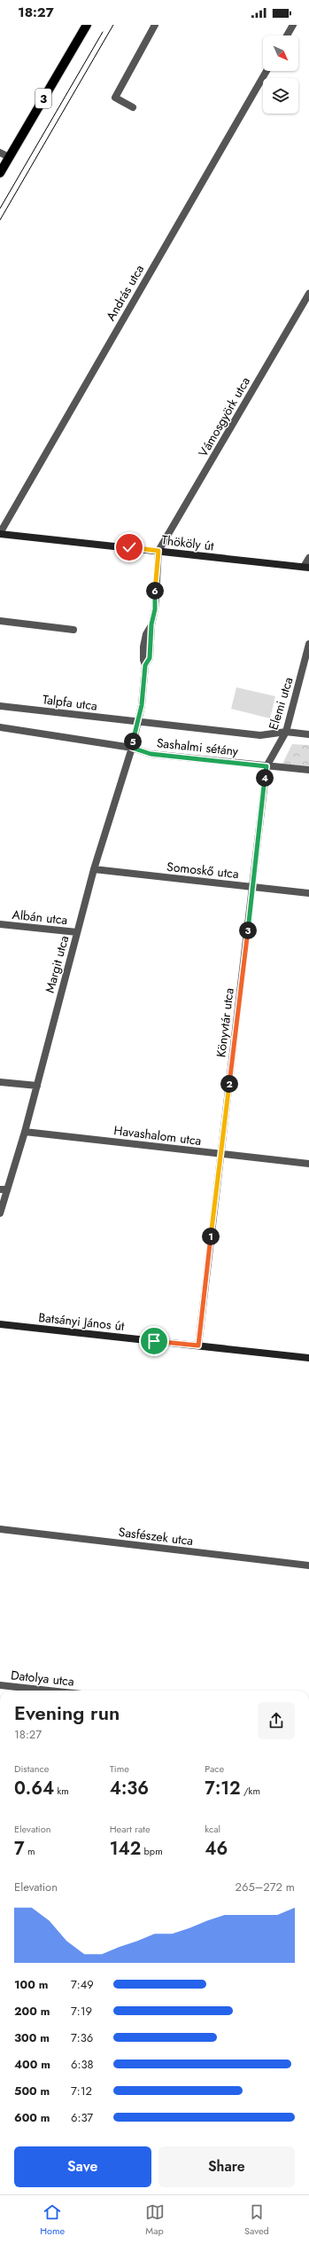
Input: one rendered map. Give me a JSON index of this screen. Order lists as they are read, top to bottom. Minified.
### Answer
{"streets":{"main road":["3"],"street":["András utca","Vámosgyörk utca","Thököly út","Talpfa utca","Elemi utca","Sashalmi sétány","Somoskő utca","Albán utca","Margit utca","Könyvtár utca","Havashalom utca","Batsányi János út","Sasfészek utca","Datolya utca"]},"crossings":[["András utca","Thököly út"],["Vámosgyörk utca","Thököly út"],["Vámosgyörk utca","Margit utca"],["Thököly út","Margit utca"],["Talpfa utca","Sashalmi sétány"],["Talpfa utca","Margit utca"],["Elemi utca","Sashalmi sétány"],["Elemi utca","Könyvtár utca"],["Sashalmi sétány","Margit utca"],["Sashalmi sétány","Könyvtár utca"],["Somoskő utca","Margit utca"],["Somoskő utca","Könyvtár utca"],["Albán utca","Margit utca"],["Margit utca","Havashalom utca"],["Könyvtár utca","Havashalom utca"],["Könyvtár utca","Batsányi János út"]],"north":"bottom right","page":{"status":"18:27","pins":["6","5","4","3","2","1"],"heading":["Evening run","18:27"],"stats":[["Distance","0.64 km"],["Time","4:36"],["Pace","7:12 /km"],["Elevation","7 m"],["Heart rate","142 bpm"],["kcal","46"]],"chart":["Elevation","265–272 m"],"list":[{"name":"100 m","note":"7:49"},{"name":"200 m","note":"7:19"},{"name":"300 m","note":"7:36"},{"name":"400 m","note":"6:38"},{"name":"500 m","note":"7:12"},{"name":"600 m","note":"6:37"}],"buttons":["Save","Share"],"tabs":["Home","Map","Saved"]}}
